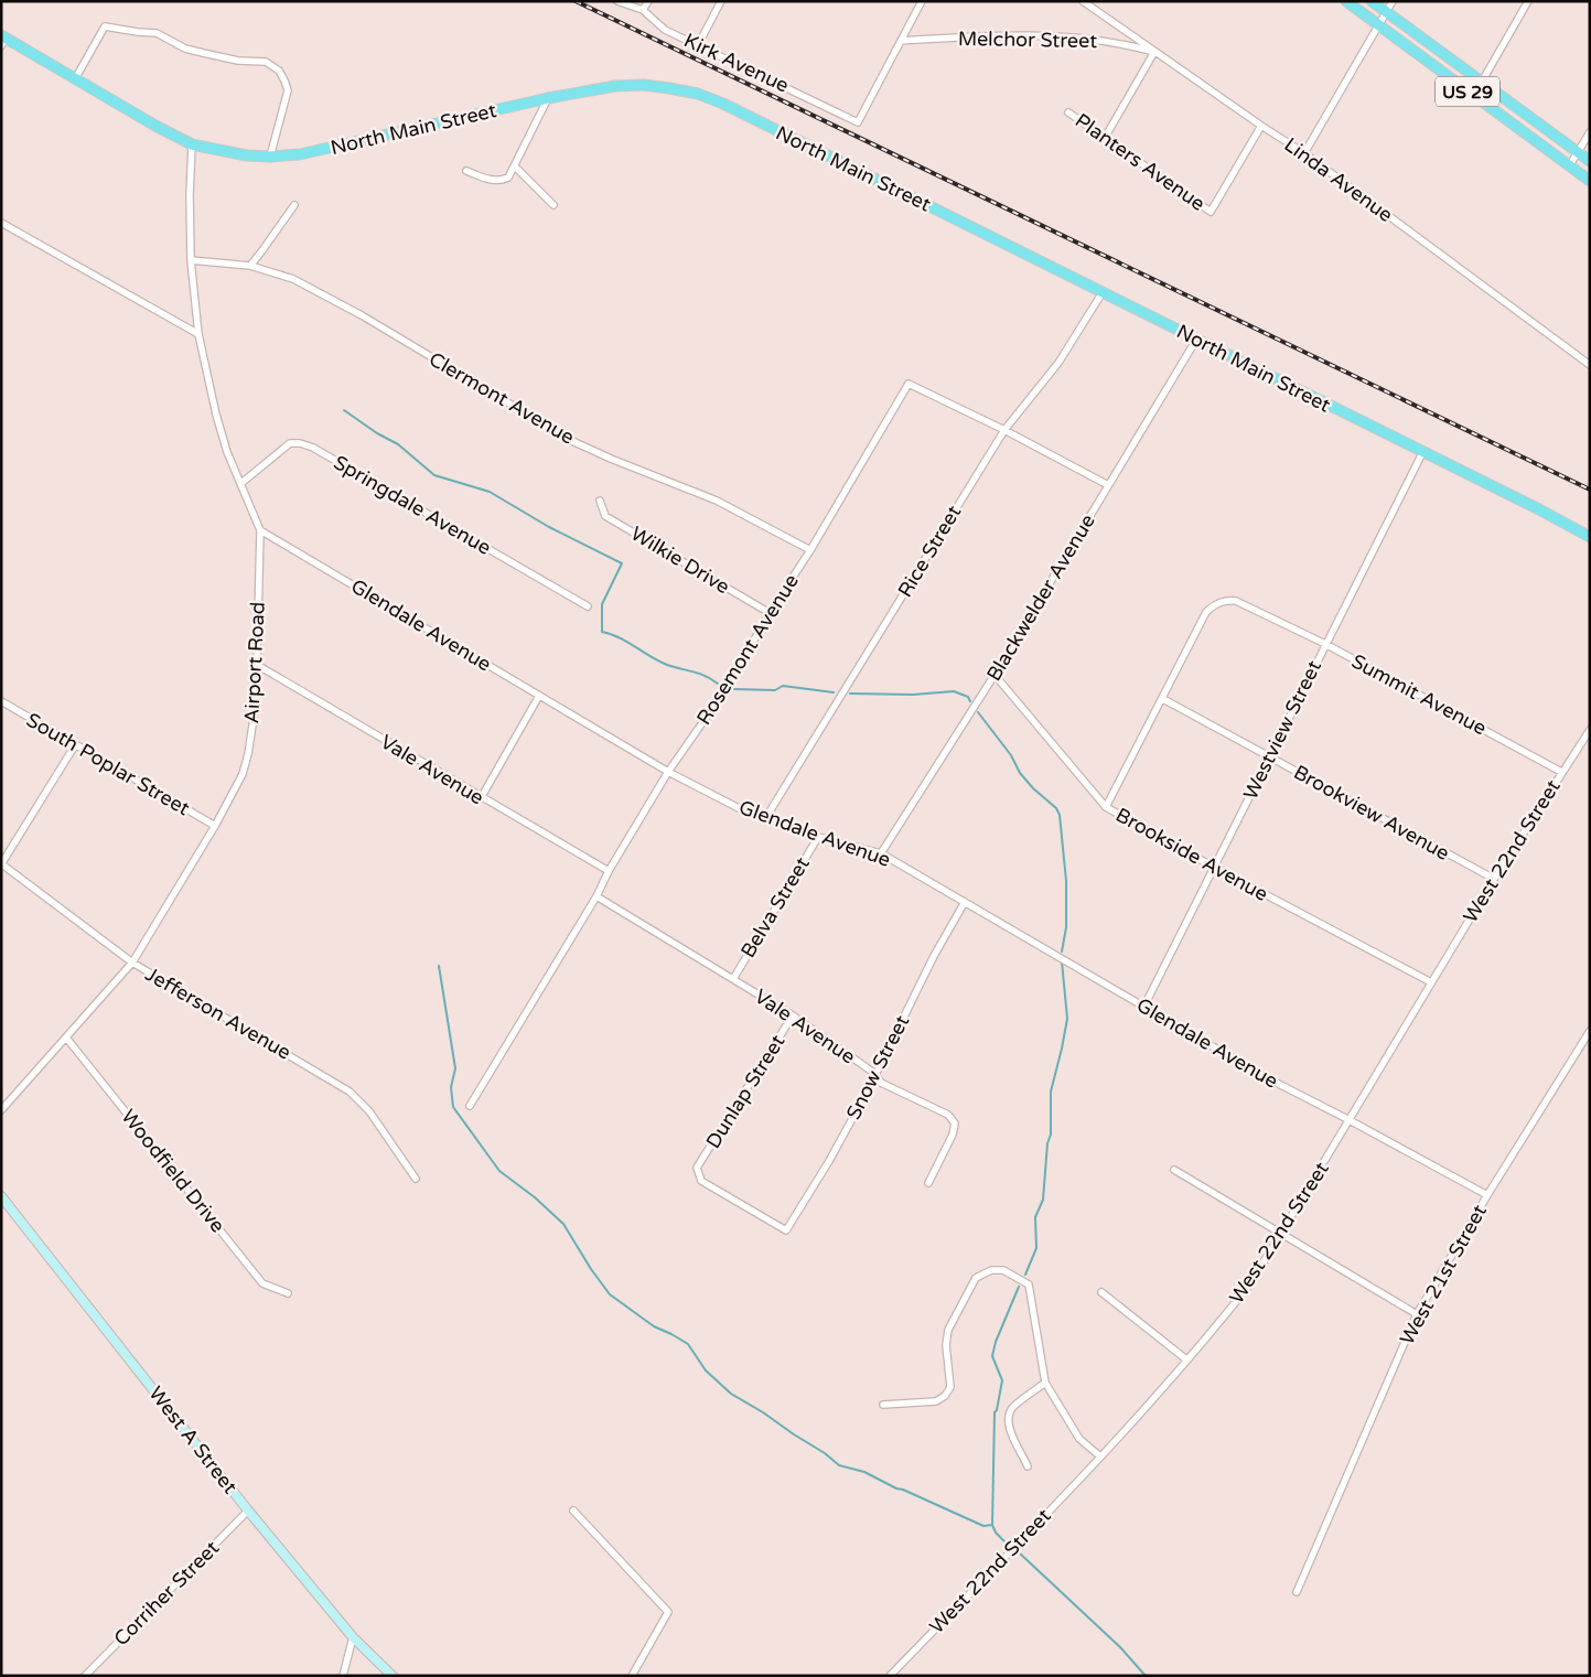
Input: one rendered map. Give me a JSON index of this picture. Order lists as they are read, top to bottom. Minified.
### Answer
{"streets":{"main road":["US 29","North Main Street"],"street":["Melchor Street","Kirk Avenue","Planters Avenue","Linda Avenue","Clermont Avenue","Springdale Avenue","Rice Street","Wilkie Drive","Blackwelder Avenue","Glendale Avenue","Rosemont Avenue","Airport Road","Summit Avenue","Westview Street","South Poplar Street","Vale Avenue","Brookview Avenue","West 22nd Street","Brookside Avenue","Belva Street","Jefferson Avenue","Snow Street","Dunlap Street","Woodfield Drive","West 21st Street","West A Street","Corriher Street"]},"crossings":[["Melchor Street","Kirk Avenue"],["Melchor Street","Linda Avenue"],["North Main Street","Rice Street"],["North Main Street","Blackwelder Avenue"],["North Main Street","Airport Road"],["North Main Street","Westview Street"],["Planters Avenue","Linda Avenue"],["Clermont Avenue","Rosemont Avenue"],["Clermont Avenue","Airport Road"],["Springdale Avenue","Airport Road"],["Rice Street","Glendale Avenue"],["Rice Street","Rosemont Avenue"],["Wilkie Drive","Rosemont Avenue"],["Blackwelder Avenue","Glendale Avenue"],["Blackwelder Avenue","Rosemont Avenue"],["Blackwelder Avenue","Brookside Avenue"],["Glendale Avenue","Rosemont Avenue"],["Glendale Avenue","Airport Road"],["Glendale Avenue","Westview Street"],["Glendale Avenue","West 22nd Street"],["Glendale Avenue","Belva Street"],["Glendale Avenue","Snow Street"],["Glendale Avenue","West 21st Street"],["Rosemont Avenue","Vale Avenue"],["Airport Road","South Poplar Street"],["Airport Road","Vale Avenue"],["Airport Road","Jefferson Avenue"],["Airport Road","Woodfield Drive"],["Summit Avenue","Westview Street"],["Summit Avenue","Brookview Avenue"],["Summit Avenue","West 22nd Street"],["Summit Avenue","Brookside Avenue"],["Westview Street","Brookview Avenue"],["Westview Street","Brookside Avenue"],["Vale Avenue","Belva Street"],["Vale Avenue","Snow Street"],["Vale Avenue","Dunlap Street"],["Brookview Avenue","West 22nd Street"],["West 22nd Street","Brookside Avenue"],["Snow Street","Dunlap Street"],["West A Street","Corriher Street"]]}
